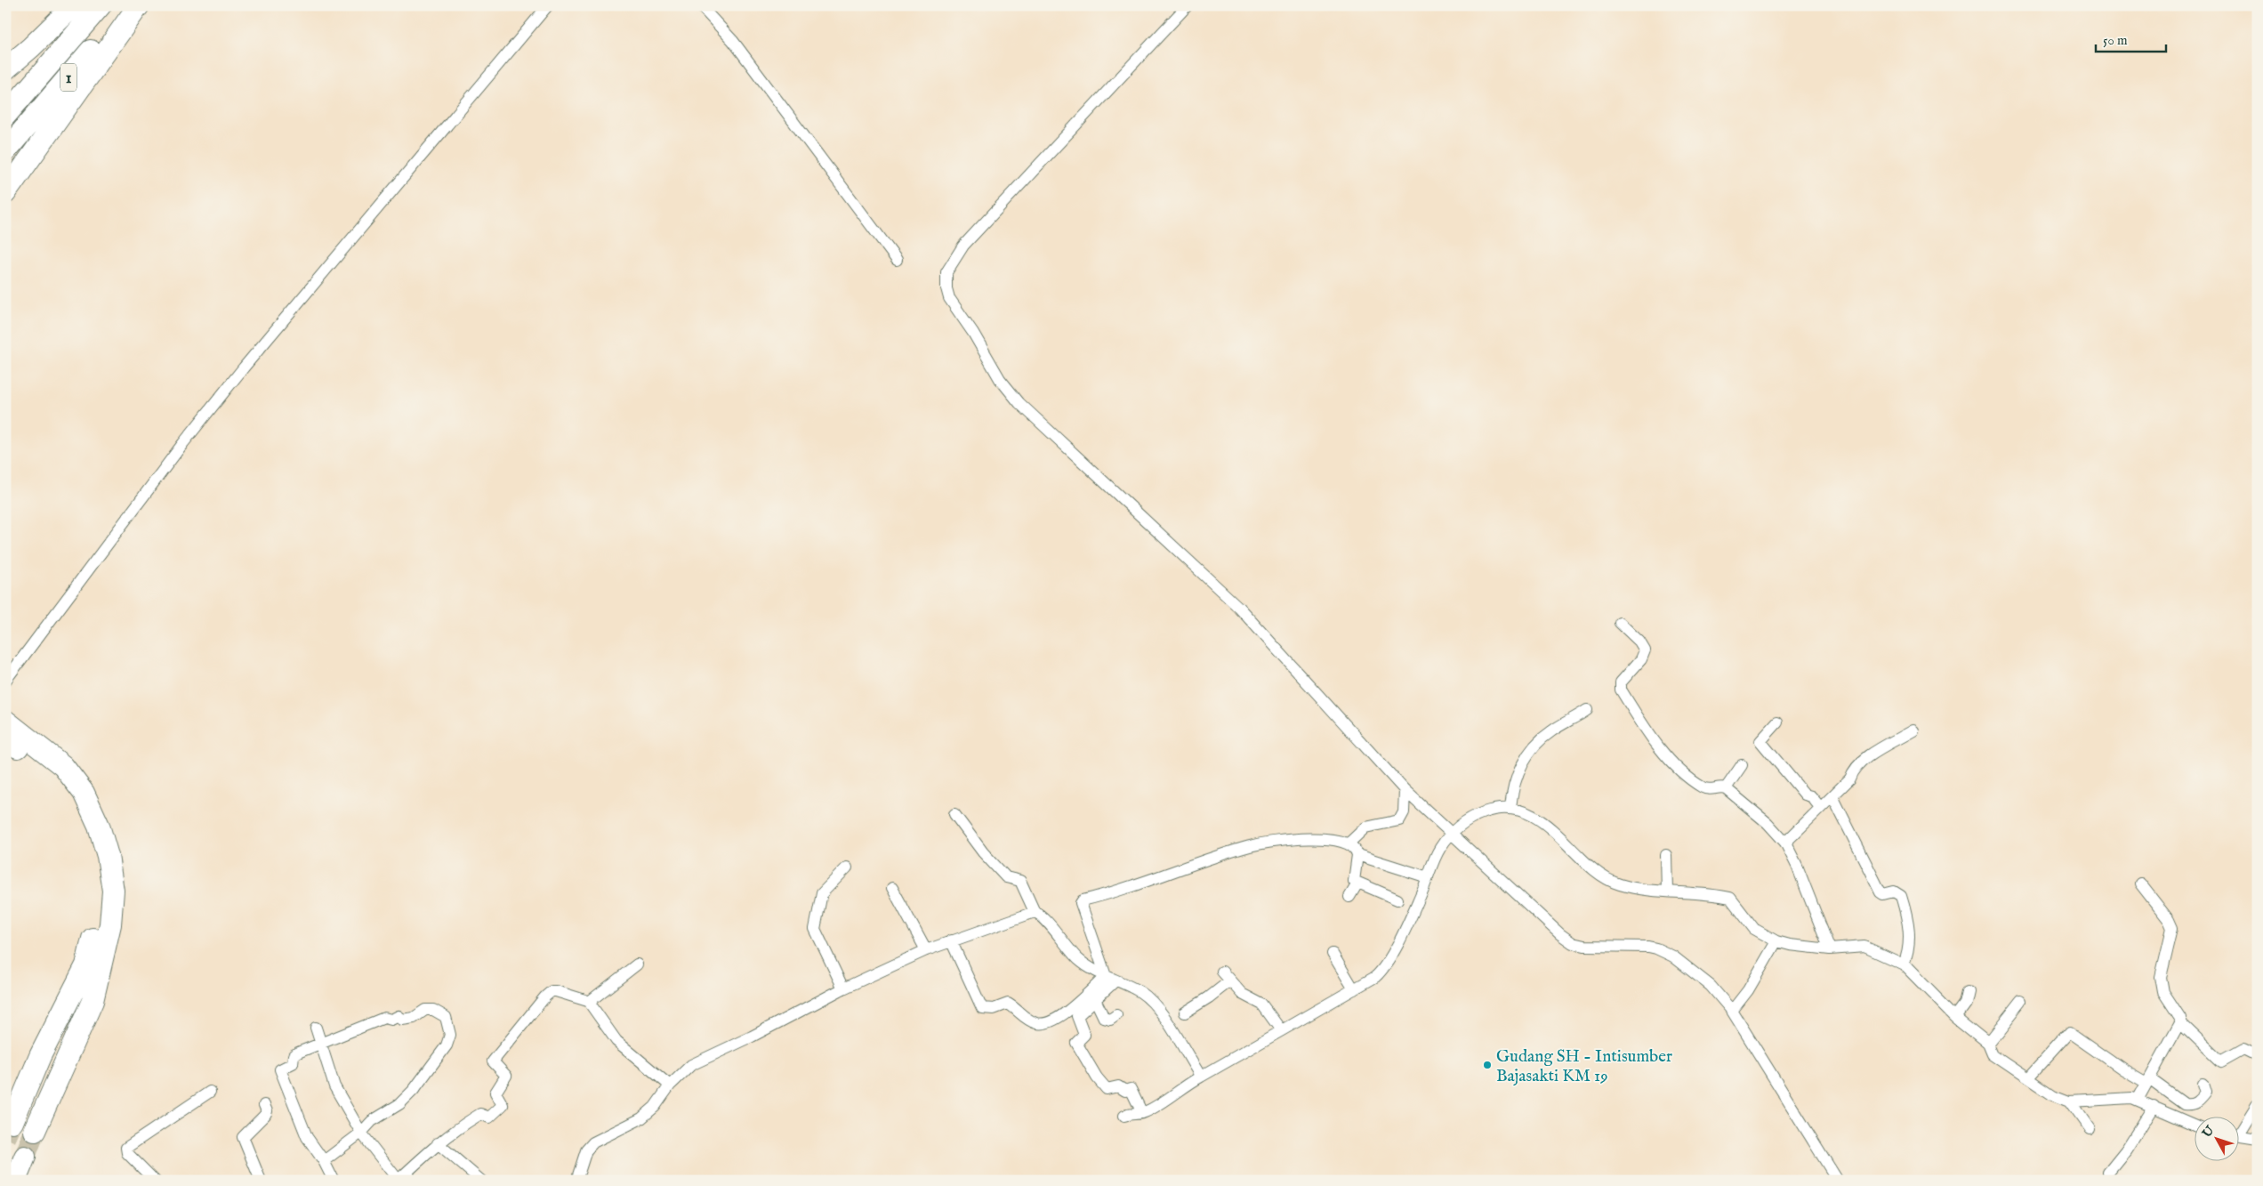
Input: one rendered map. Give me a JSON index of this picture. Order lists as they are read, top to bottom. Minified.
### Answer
{"streets":{"highway":["1"]},"places":["Gudang SH - Intisumber Bajasakti KM 19"],"scale_bar":"50 m","north":"top left"}
